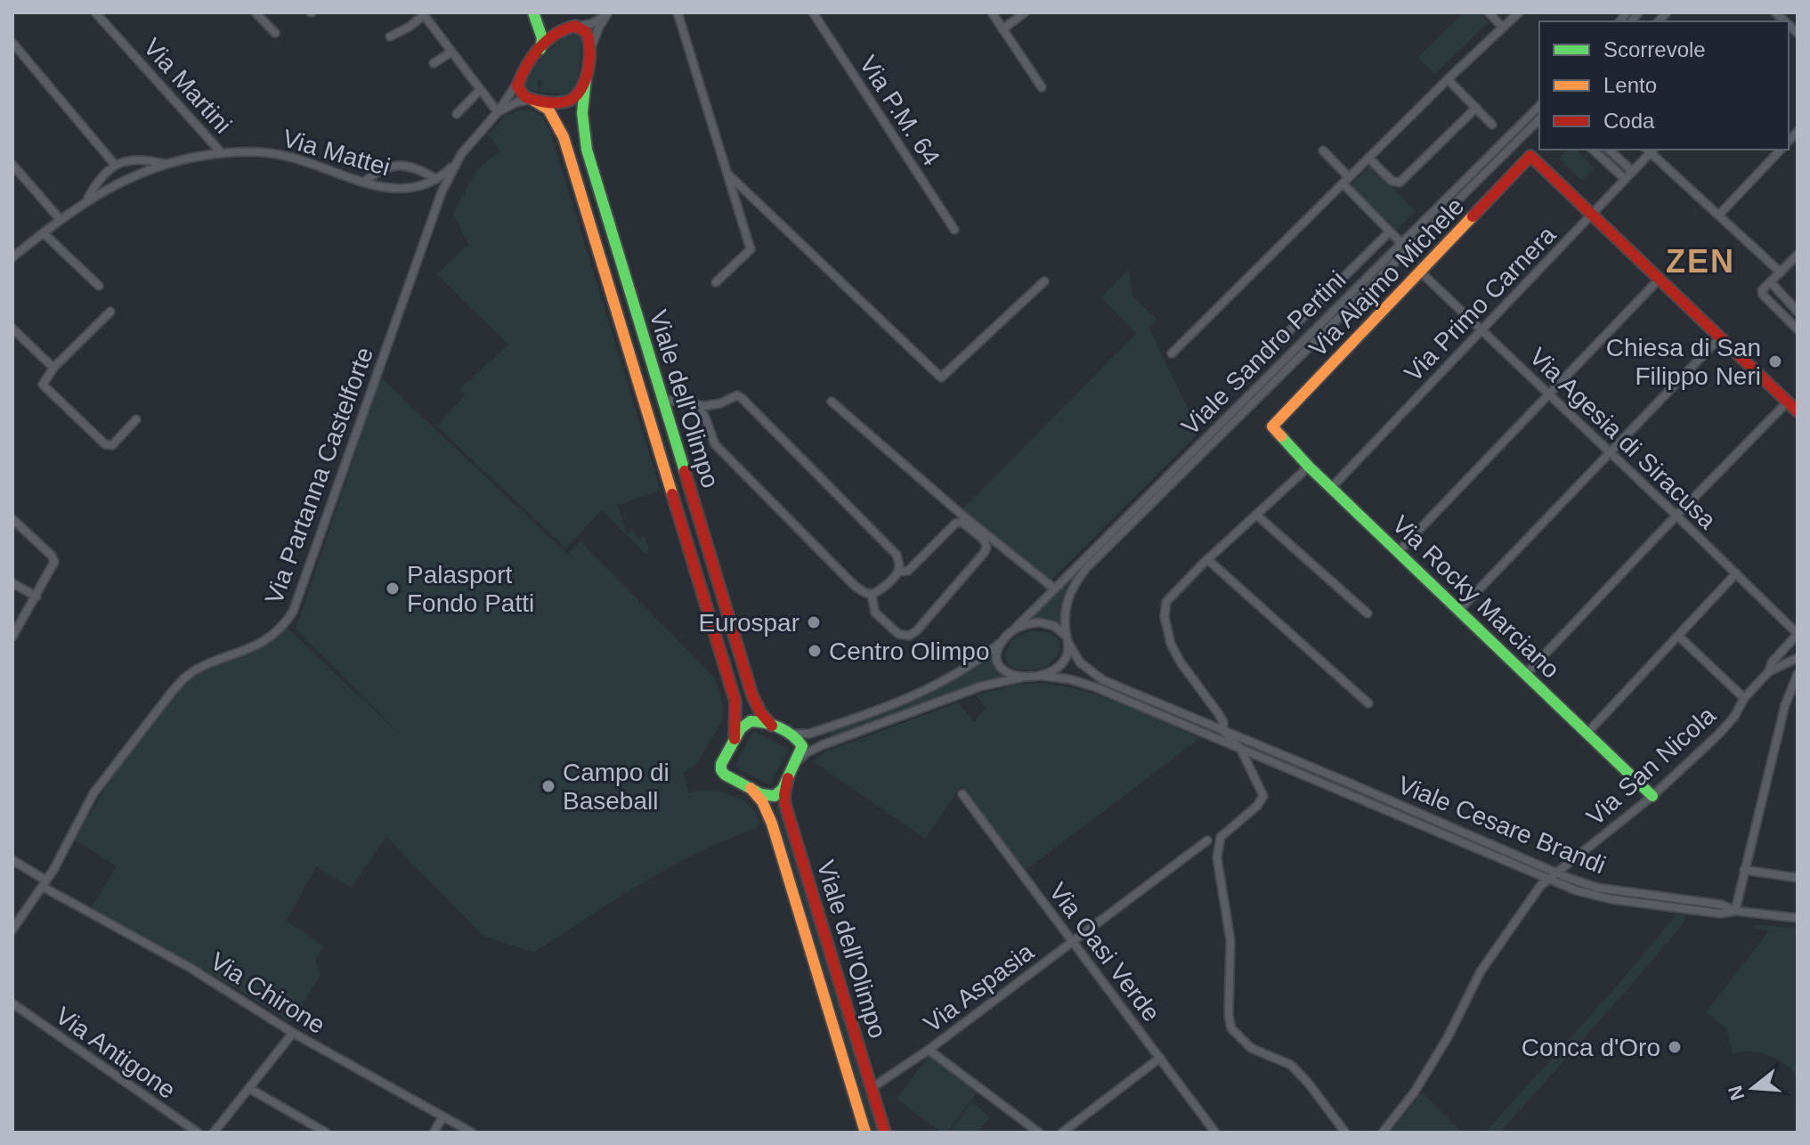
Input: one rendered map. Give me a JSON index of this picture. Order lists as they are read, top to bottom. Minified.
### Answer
{"streets":{"street":["Via Martini","Via P.M. 64","Via Mattei","Via Alajmo Michele","Via Primo Carnera","Viale Sandro Pertini","Viale dell'Olimpo","Via Agesia di Siracusa","Via Partanna Castelforte","Via Rocky Marciano","Via San Nicola","Viale Cesare Brandi","Via Oasi Verde","Via Aspasia","Via Chirone","Via Antigone"]},"crossings":[["Via Martini","Via Mattei"],["Via Mattei","Via Partanna Castelforte"],["Via Alajmo Michele","Via Primo Carnera"],["Via Alajmo Michele","Via Agesia di Siracusa"],["Via Alajmo Michele","Via Rocky Marciano"],["Via Primo Carnera","Via Agesia di Siracusa"],["Via Primo Carnera","Via Rocky Marciano"],["Viale Sandro Pertini","Viale Cesare Brandi"],["Viale dell'Olimpo","Via Partanna Castelforte"],["Viale dell'Olimpo","Via Aspasia"],["Via Agesia di Siracusa","Via San Nicola"],["Via Partanna Castelforte","Via Chirone"],["Via Rocky Marciano","Via San Nicola"],["Via San Nicola","Viale Cesare Brandi"],["Via Oasi Verde","Via Aspasia"]],"districts":["ZEN"],"places":["Chiesa di San Filippo Neri","Palasport Fondo Patti","Eurospar","Centro Olimpo","Campo di Baseball","Conca d'Oro"],"legend":["Scorrevole","Lento","Coda"],"north":"left"}
